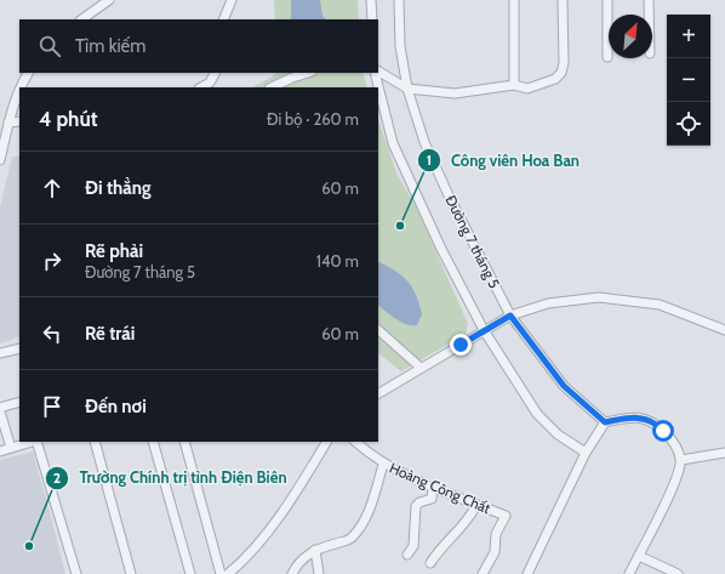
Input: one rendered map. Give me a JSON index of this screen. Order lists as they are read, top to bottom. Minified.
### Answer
{"streets":{"street":["Đường 7 tháng 5","Hoàng Công Chất"]},"places":["Công viên Hoa Ban","Trường Chính trị tỉnh Điện Biên"],"north":"top right","page":{"map_buttons":["+","−"],"search":"Tìm kiếm","heading":["4 phút","Đi bộ · 260 m"],"list":[["Đi thẳng","60 m"],["Rẽ phải","Đường 7 tháng 5","140 m"],["Rẽ trái","60 m"],"Đến nơi"]}}
